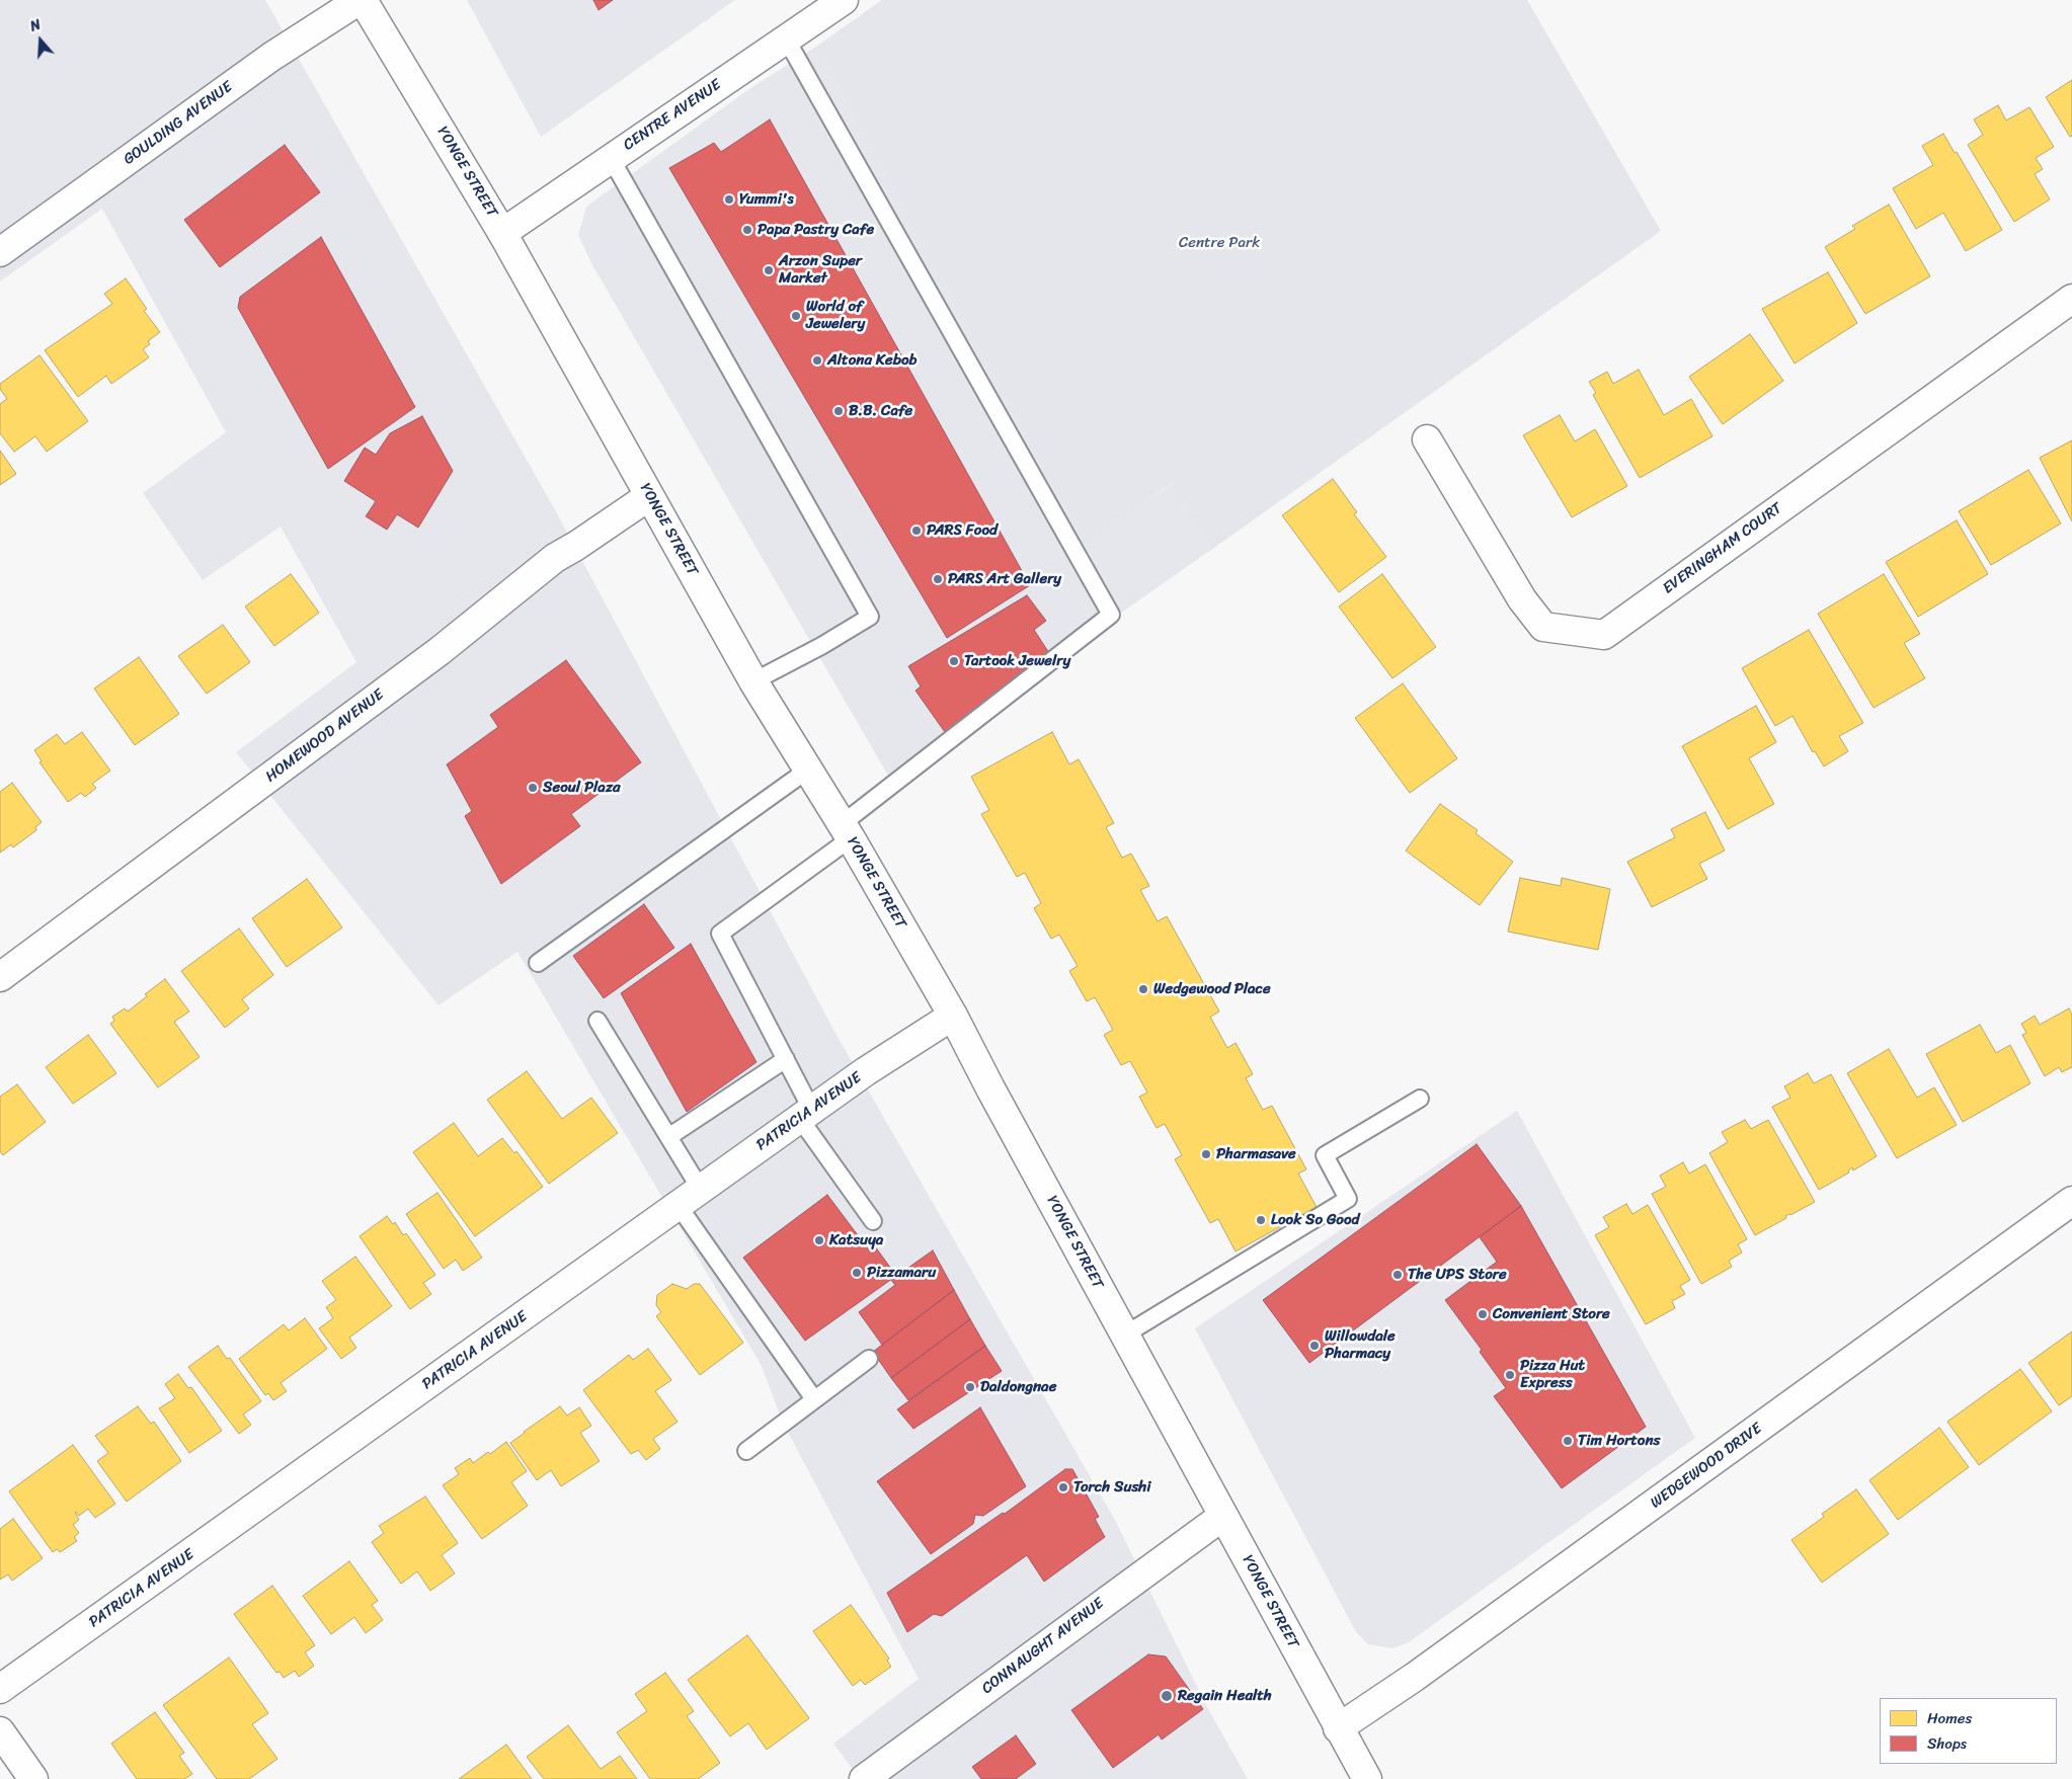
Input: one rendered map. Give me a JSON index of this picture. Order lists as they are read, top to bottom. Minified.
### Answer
{"streets":{"street":["CENTRE AVENUE","GOULDING AVENUE","YONGE STREET","EVERINGHAM COURT","HOMEWOOD AVENUE","PATRICIA AVENUE","WEDGEWOOD DRIVE","CONNAUGHT AVENUE"]},"crossings":[["CENTRE AVENUE","YONGE STREET"],["GOULDING AVENUE","YONGE STREET"],["YONGE STREET","HOMEWOOD AVENUE"],["YONGE STREET","PATRICIA AVENUE"],["YONGE STREET","WEDGEWOOD DRIVE"],["YONGE STREET","CONNAUGHT AVENUE"]],"parks":["Centre Park"],"places":["Yummi's","Papa Pastry Cafe","Arzon Super Market","World of Jewelery","Altona Kebob","B.B. Cafe","PARS Food","PARS Art Gallery","Tartook Jewelry","Seoul Plaza","Wedgewood Place","Pharmasave","Look So Good","Katsuya","Pizzamaru","The UPS Store","Convenient Store","Willowdale Pharmacy","Pizza Hut Express","Daldongnae","Tim Hortons","Torch Sushi","Regain Health"],"legend":["Homes","Shops"],"north":"top"}
